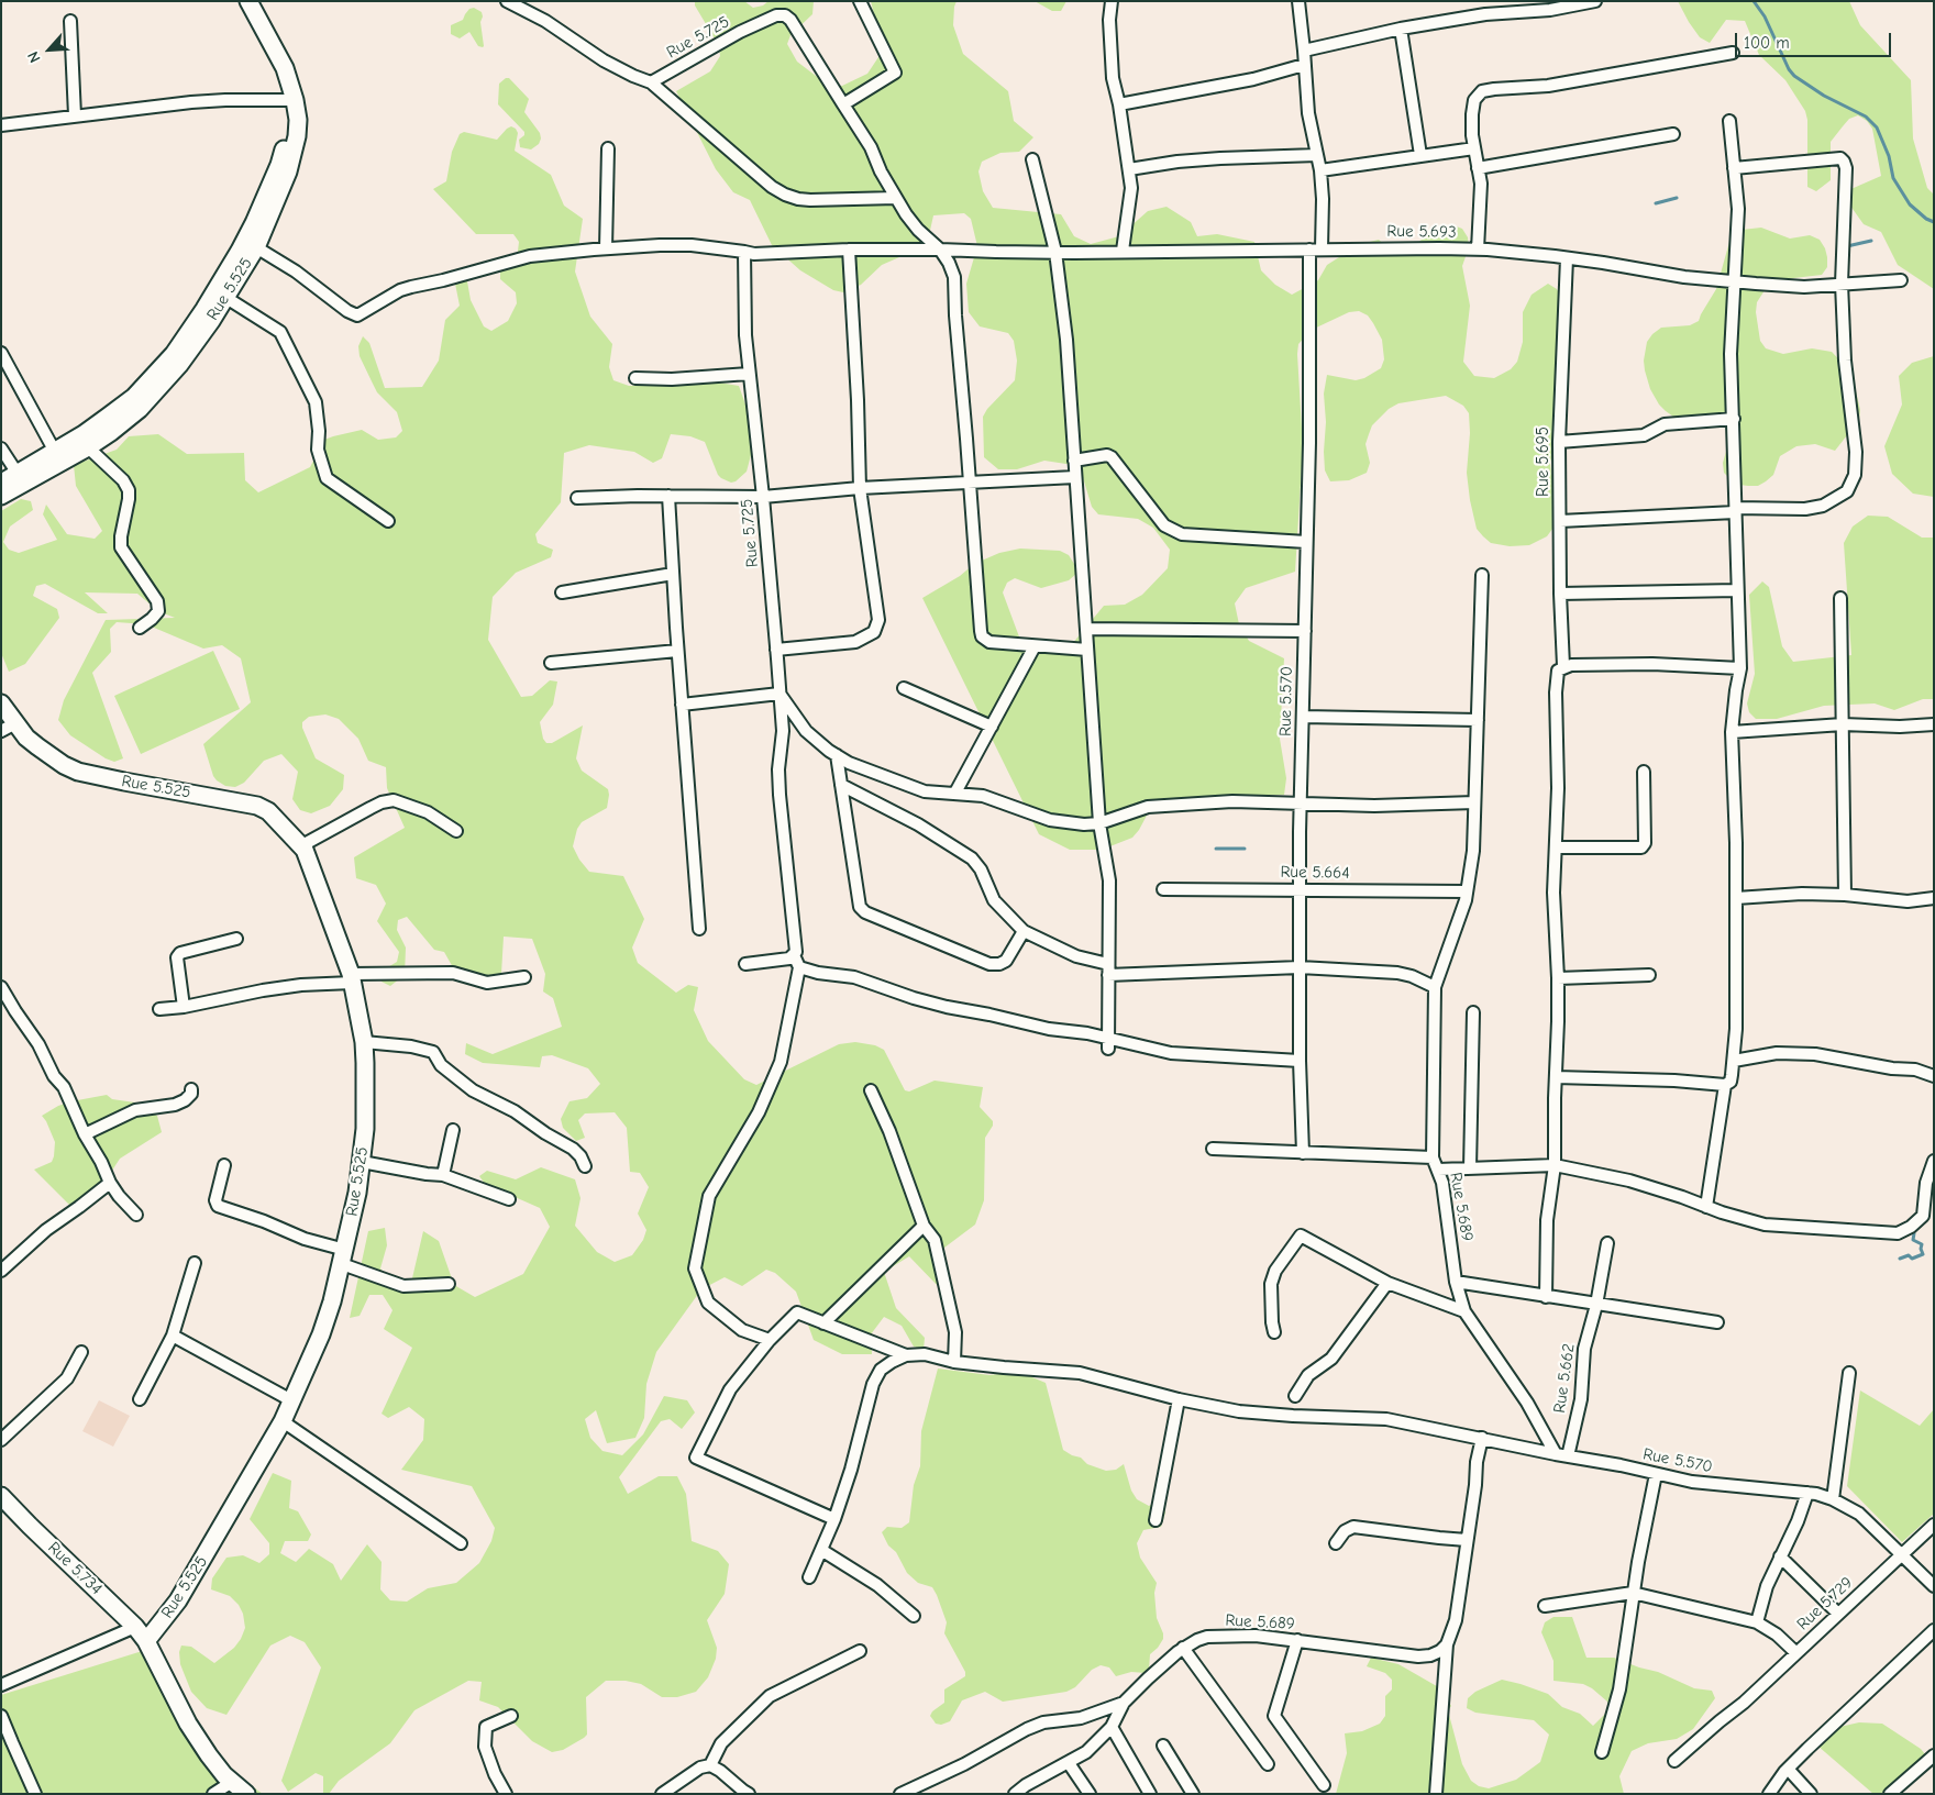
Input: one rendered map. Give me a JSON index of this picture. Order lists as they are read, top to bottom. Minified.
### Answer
{"streets":{"street":["Rue 5.725","Rue 5.693","Rue 5.525","Rue 5.695","Rue 5.570","Rue 5.664","Rue 5.689","Rue 5.662","Rue 5.734","Rue 5.729"]},"crossings":[["Rue 5.725","Rue 5.693"],["Rue 5.693","Rue 5.695"],["Rue 5.693","Rue 5.570"],["Rue 5.525","Rue 5.734"],["Rue 5.570","Rue 5.664"],["Rue 5.570","Rue 5.689"],["Rue 5.570","Rue 5.662"],["Rue 5.570","Rue 5.729"]],"scale_bar":"100 m","north":"bottom left"}
